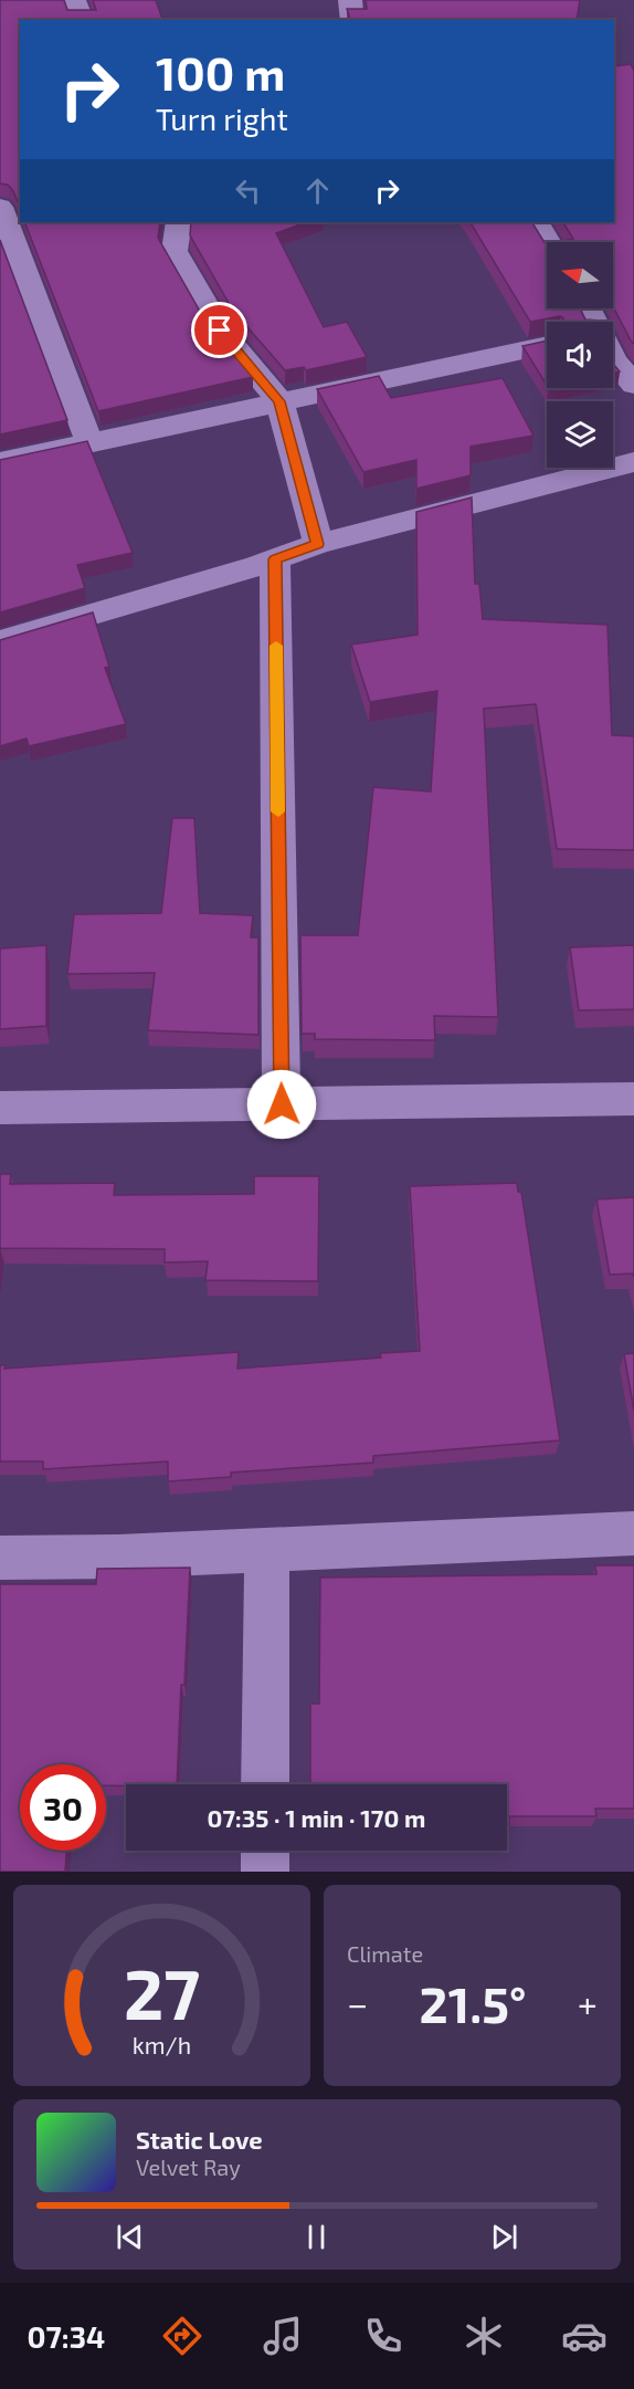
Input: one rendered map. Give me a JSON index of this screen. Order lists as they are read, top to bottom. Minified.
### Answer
{"north":"left","page":{"turn":["100 m","Turn right"],"limit":"30","trip":"07:35 · 1 min · 170 m","tile":"Climate","heat":["−","21.5°","+"],"song":["Static Love","Velvet Ray"],"tabs":"07:34","gauge":["27","km/h"]}}
